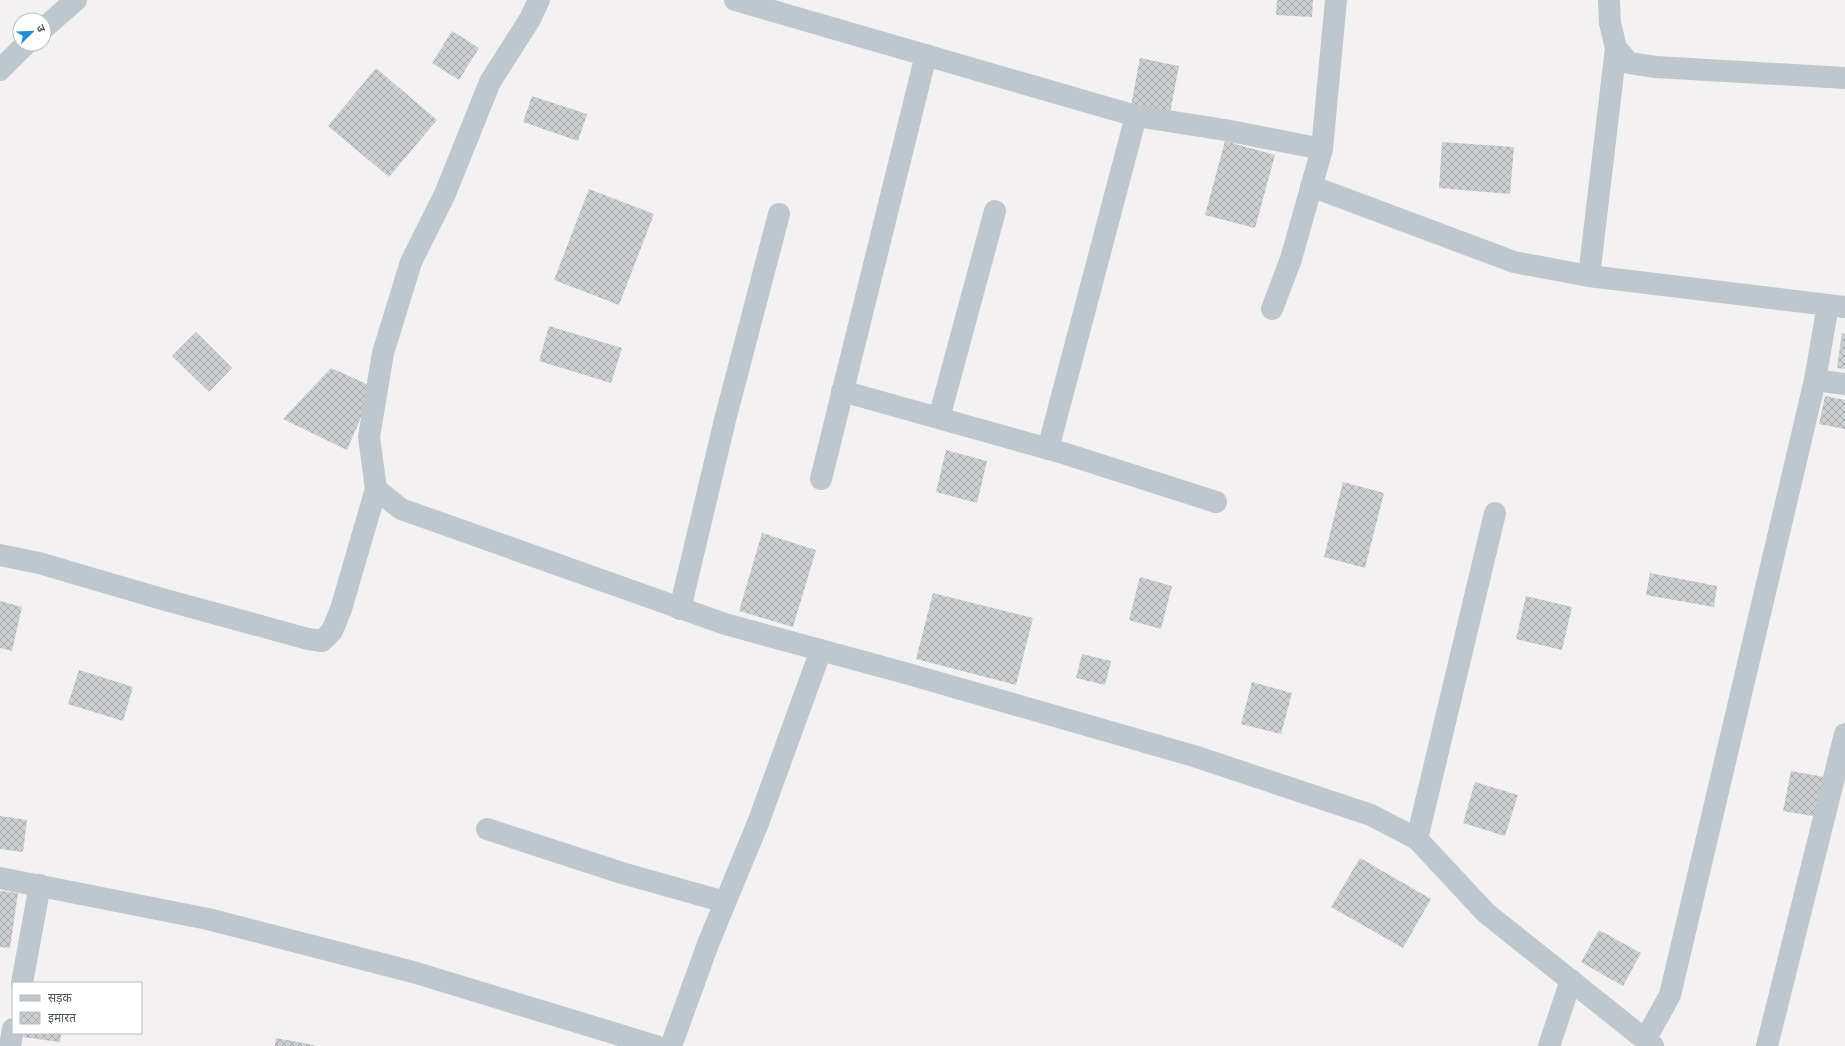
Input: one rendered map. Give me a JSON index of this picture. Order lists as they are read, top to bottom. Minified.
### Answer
{"legend":["सड़क","इमारत"],"north":"top right"}
